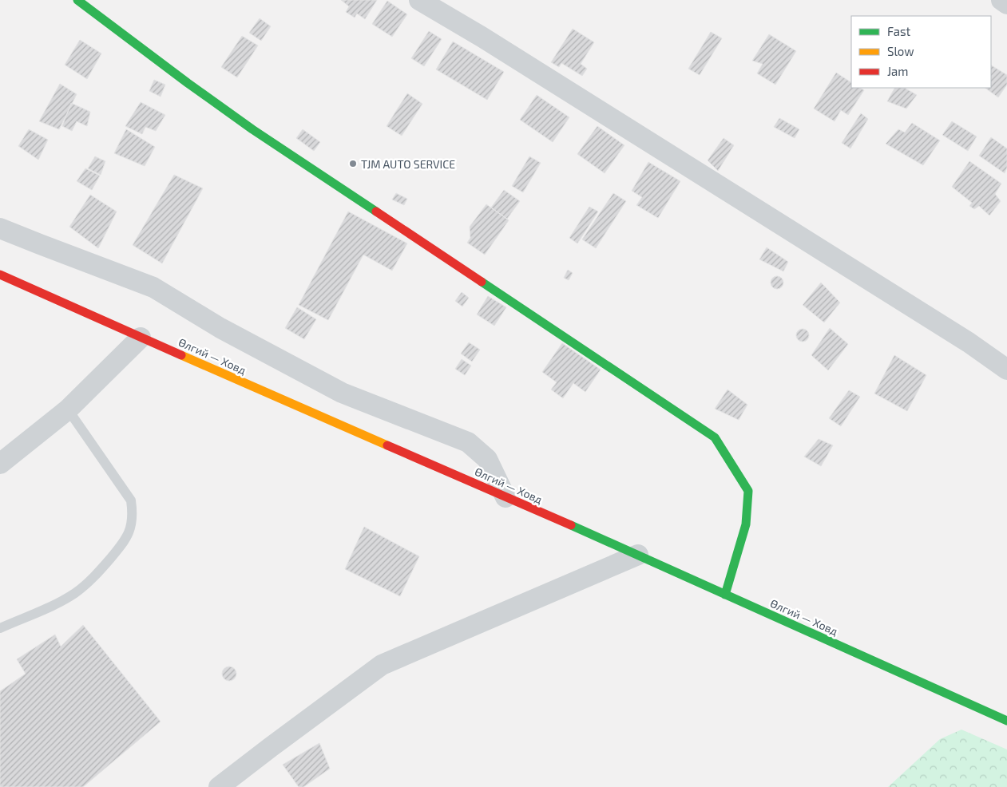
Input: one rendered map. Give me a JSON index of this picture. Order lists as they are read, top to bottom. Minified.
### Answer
{"streets":{"main road":["Өлгий — Ховд"]},"places":["TJM AUTO SERVICE"],"legend":["Fast","Slow","Jam"]}
